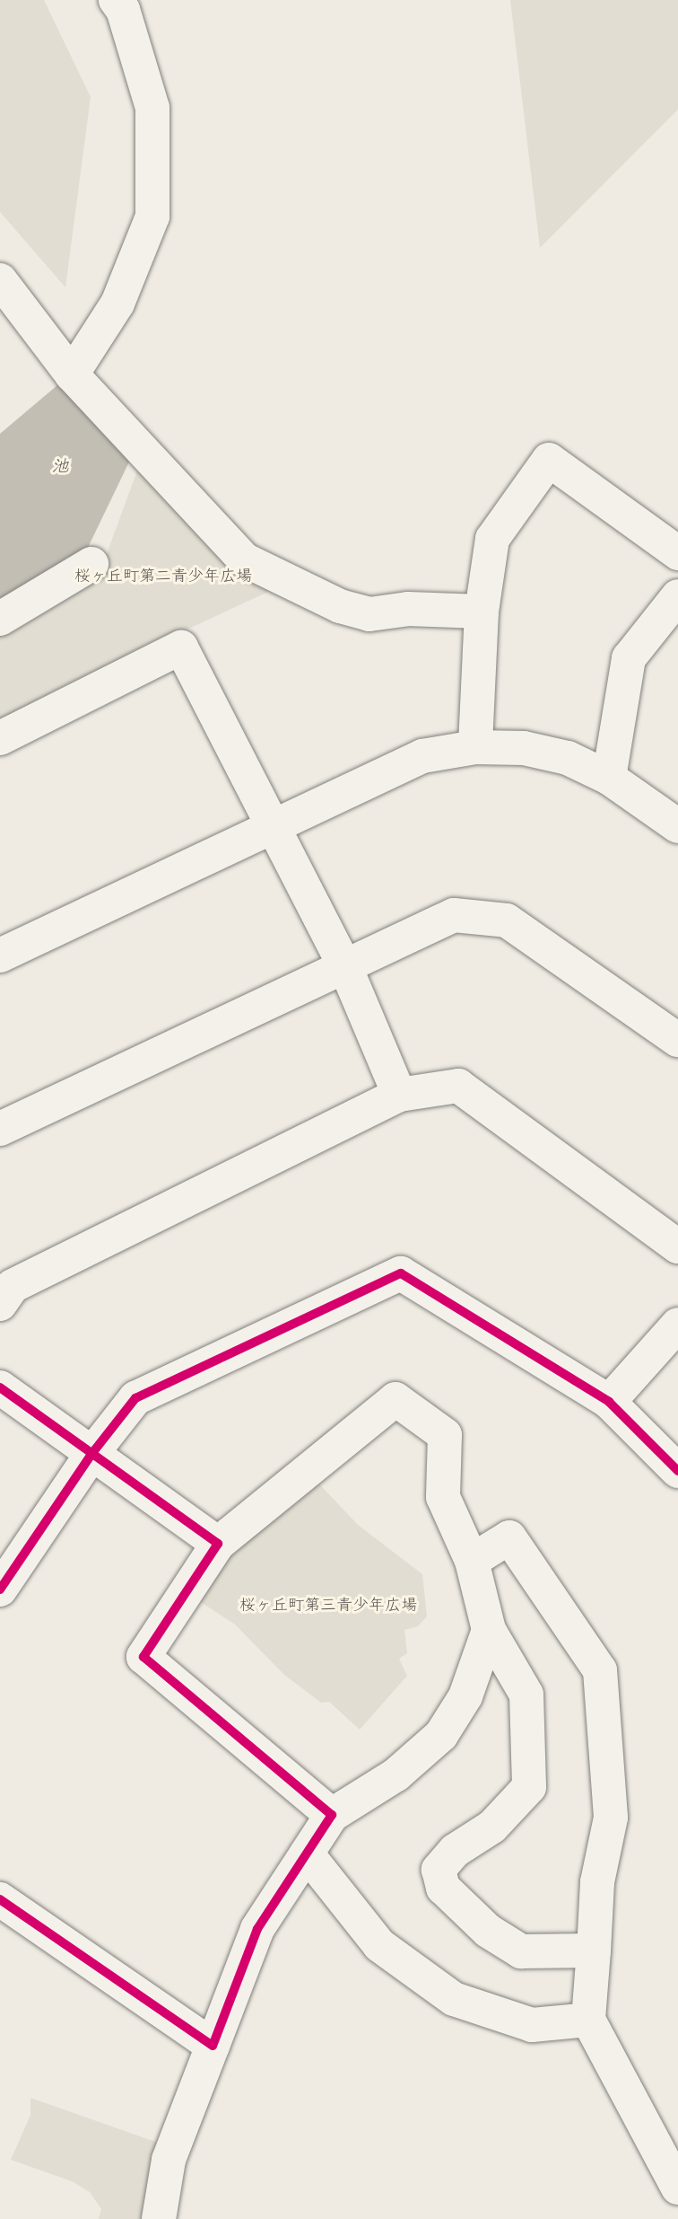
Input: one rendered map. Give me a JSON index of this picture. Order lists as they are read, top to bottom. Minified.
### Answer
{"water":["池"],"parks":["桜ヶ丘町第二青少年広場","桜ヶ丘町第三青少年広場"]}
